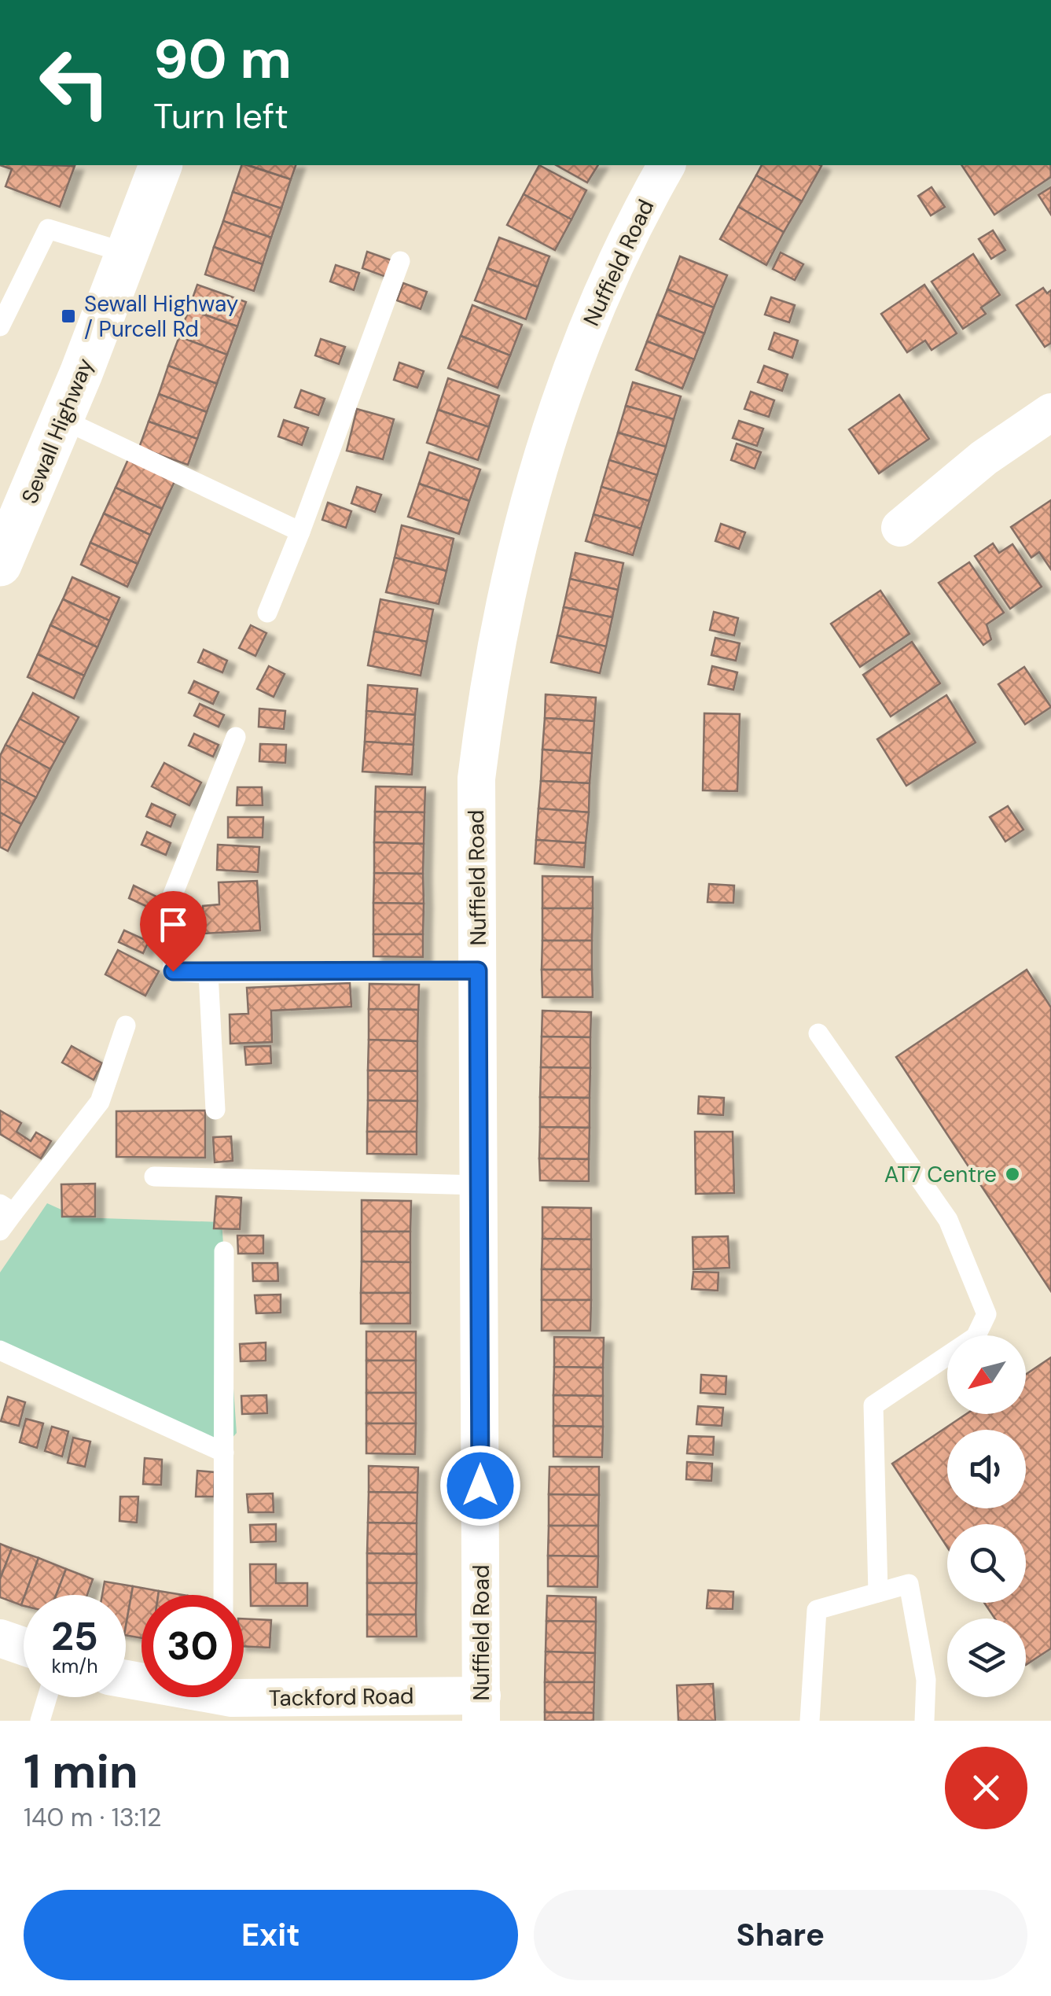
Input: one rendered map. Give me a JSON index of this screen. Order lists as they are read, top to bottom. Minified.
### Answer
{"streets":{"street":["Nuffield Road","Sewall Highway","Tackford Road"]},"crossings":[["Nuffield Road","Tackford Road"]],"places":{"transit":["Sewall Highway / Purcell Rd"],"other":["AT7 Centre"]},"north":"bottom left","page":{"turn":["90 m","Turn left"],"speed":"25 km/h","limit":"30","heading":["1 min","140 m · 13:12"],"buttons":["Exit","Share"]}}
